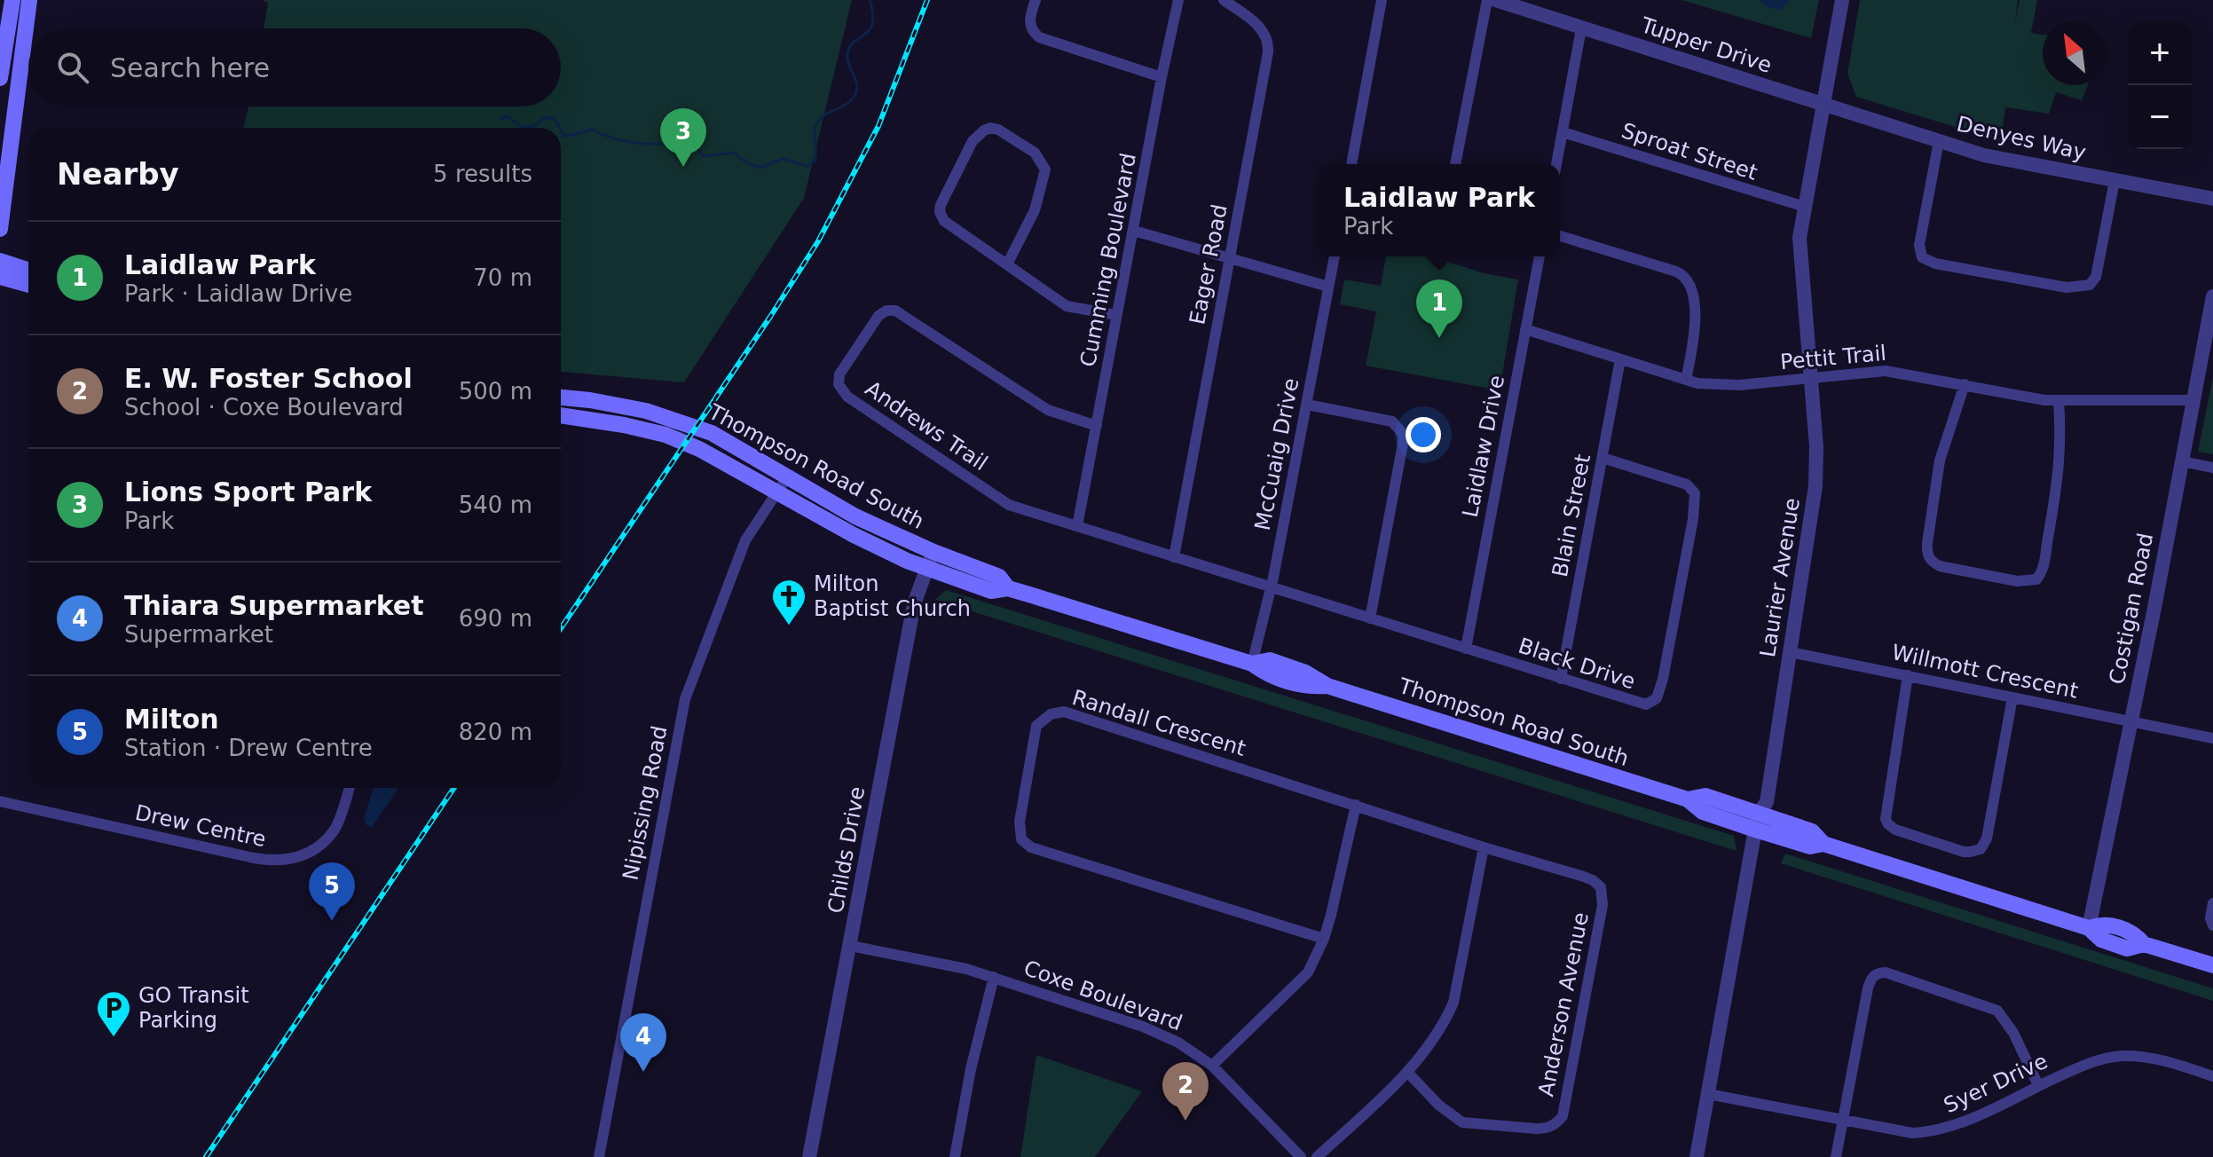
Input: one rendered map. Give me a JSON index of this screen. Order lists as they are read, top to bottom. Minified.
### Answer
{"streets":{"main road":["Thompson Road South"],"street":["Tupper Drive","Denyes Way","Sproat Street","Cumming Boulevard","Eager Road","Pettit Trail","Andrews Trail","Laidlaw Drive","McCuaig Drive","Blain Street","Laurier Avenue","Costigan Road","Black Drive","Willmott Crescent","Randall Crescent","Nipissing Road","Drew Centre","Childs Drive","Coxe Boulevard","Anderson Avenue","Syer Drive"]},"crossings":[["Tupper Drive","Denyes Way"],["Tupper Drive","Laurier Avenue"],["Denyes Way","Laurier Avenue"],["Sproat Street","Laurier Avenue"],["Cumming Boulevard","Andrews Trail"],["Eager Road","Andrews Trail"],["Pettit Trail","Laidlaw Drive"],["Pettit Trail","Blain Street"],["Pettit Trail","Laurier Avenue"],["Pettit Trail","Costigan Road"],["Andrews Trail","McCuaig Drive"],["Andrews Trail","Black Drive"],["Laidlaw Drive","Black Drive"],["McCuaig Drive","Thompson Road South"],["McCuaig Drive","Black Drive"],["Thompson Road South","Laurier Avenue"],["Thompson Road South","Costigan Road"],["Thompson Road South","Nipissing Road"],["Thompson Road South","Childs Drive"],["Blain Street","Black Drive"],["Laurier Avenue","Willmott Crescent"],["Laurier Avenue","Syer Drive"],["Costigan Road","Willmott Crescent"],["Randall Crescent","Anderson Avenue"],["Childs Drive","Coxe Boulevard"]],"places":{"church":["Milton Baptist Church"],"parking":["GO Transit Parking"]},"north":"top left","page":{"map_buttons":["+","−"],"search":"Search here","pins":["3","1","5","4","2"],"heading":["Nearby","5 results"],"popup":["Laidlaw Park","Park"],"list":[{"mark":"1","name":"Laidlaw Park","note":"Park · Laidlaw Drive","value":"70 m"},{"mark":"2","name":"E. W. Foster School","note":"School · Coxe Boulevard","value":"500 m"},{"mark":"3","name":"Lions Sport Park","note":"Park","value":"540 m"},{"mark":"4","name":"Thiara Supermarket","note":"Supermarket","value":"690 m"},{"mark":"5","name":"Milton","note":"Station · Drew Centre","value":"820 m"}]}}
